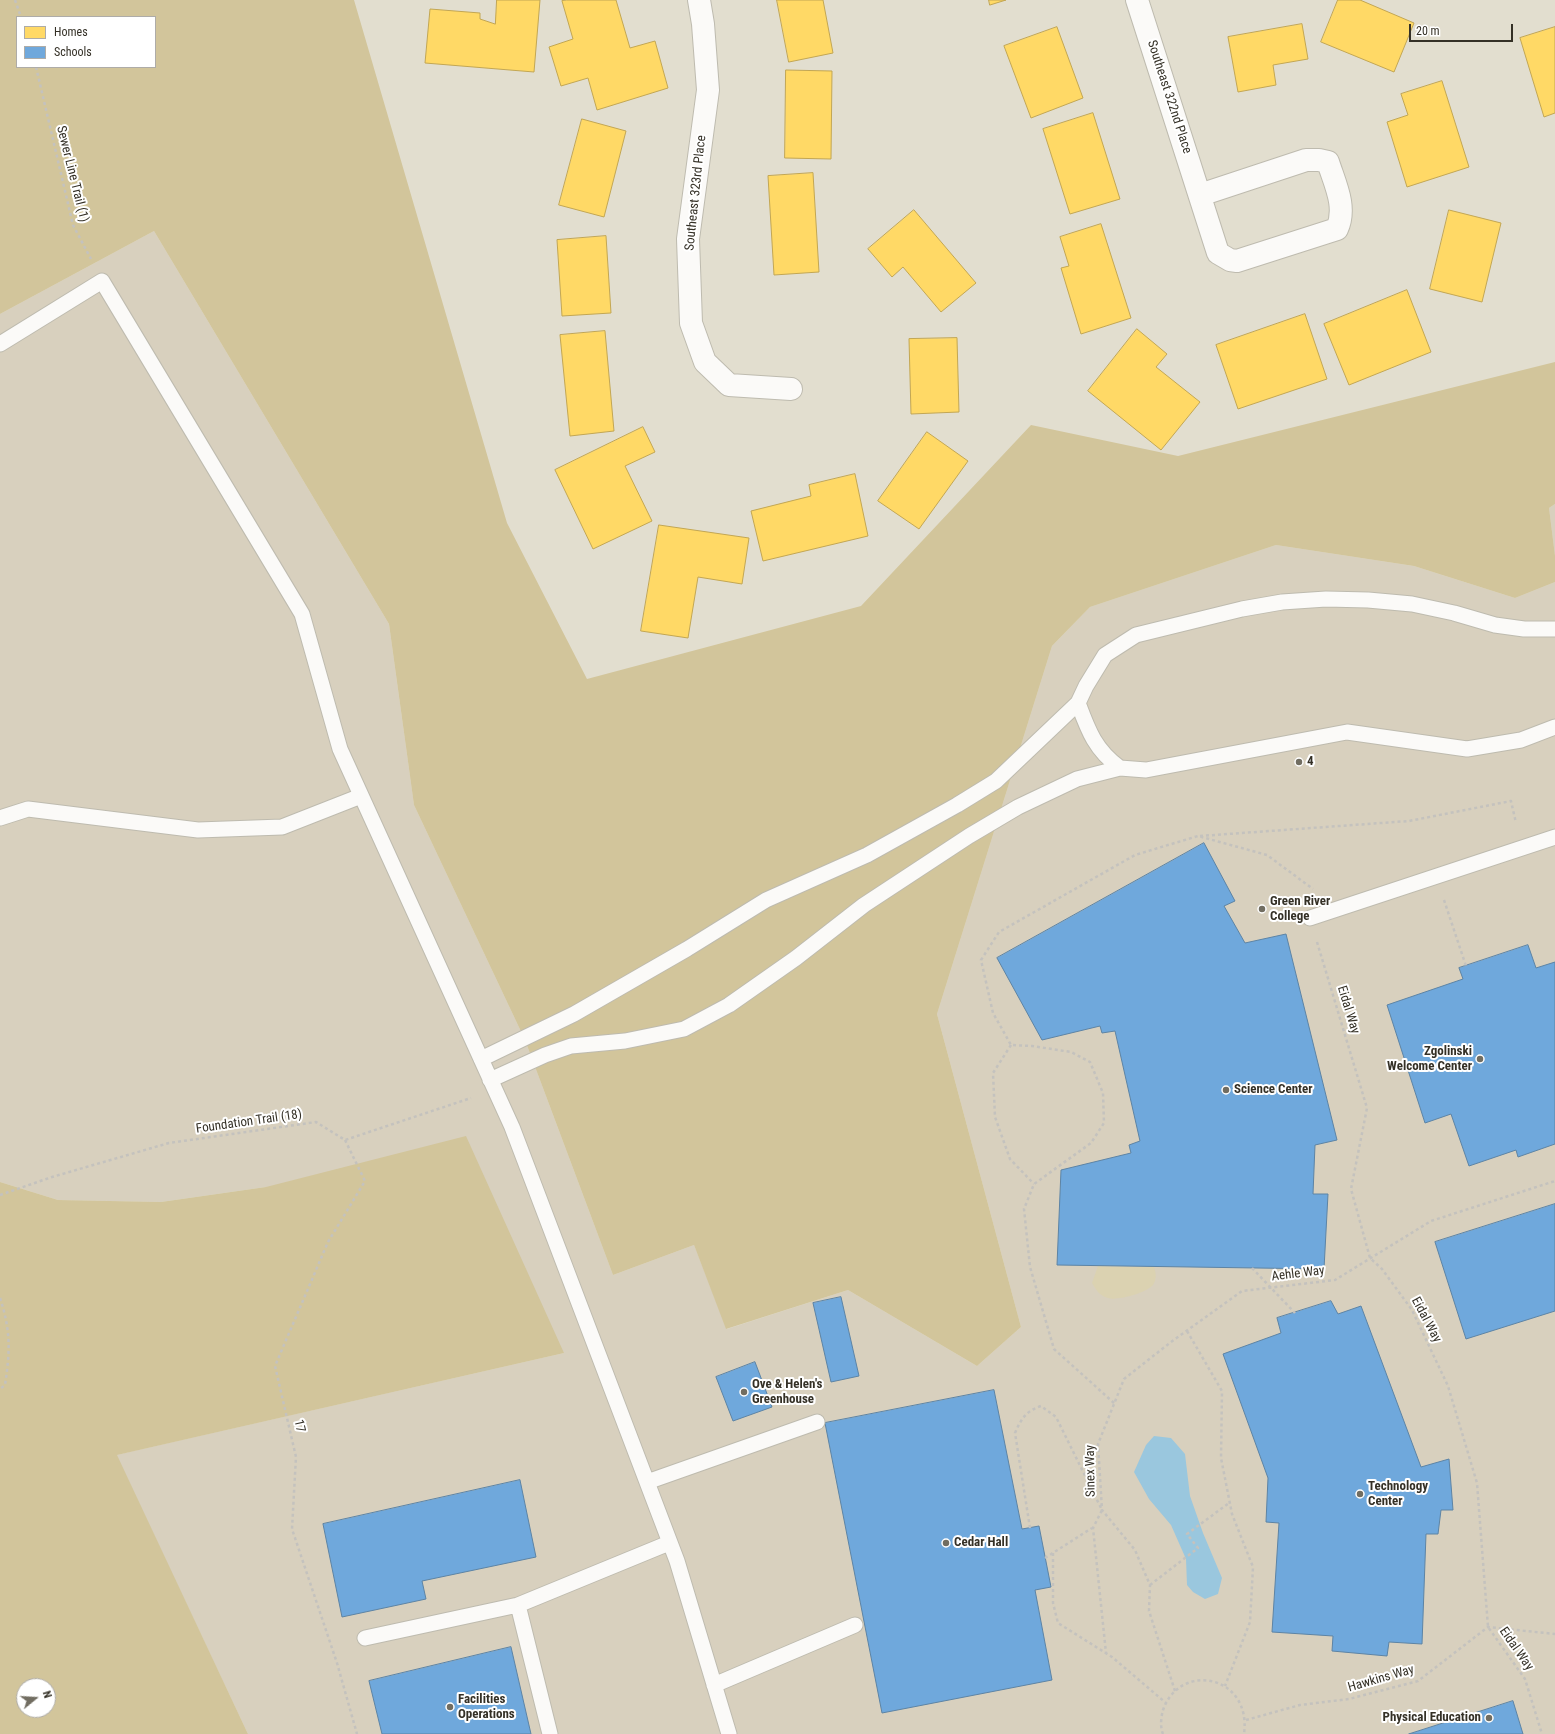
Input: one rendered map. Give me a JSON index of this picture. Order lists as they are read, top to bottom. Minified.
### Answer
{"streets":{"street":["Southeast 322nd Place","Southeast 323rd Place"],"path":["Sewer Line Trail (1)","Eidal Way","Foundation Trail (18)","Aehle Way","17","Sinex Way","Hawkins Way"]},"crossings":[["Eidal Way","Aehle Way"],["Eidal Way","Hawkins Way"],["Foundation Trail (18)","17"],["Aehle Way","Sinex Way"]],"places":["4","Green River College","Zgolinski Welcome Center","Science Center","Ove & Helen's Greenhouse","Technology Center","Cedar Hall","Facilities Operations","Physical Education"],"legend":["Homes","Schools"],"scale_bar":"20 m","north":"right"}
